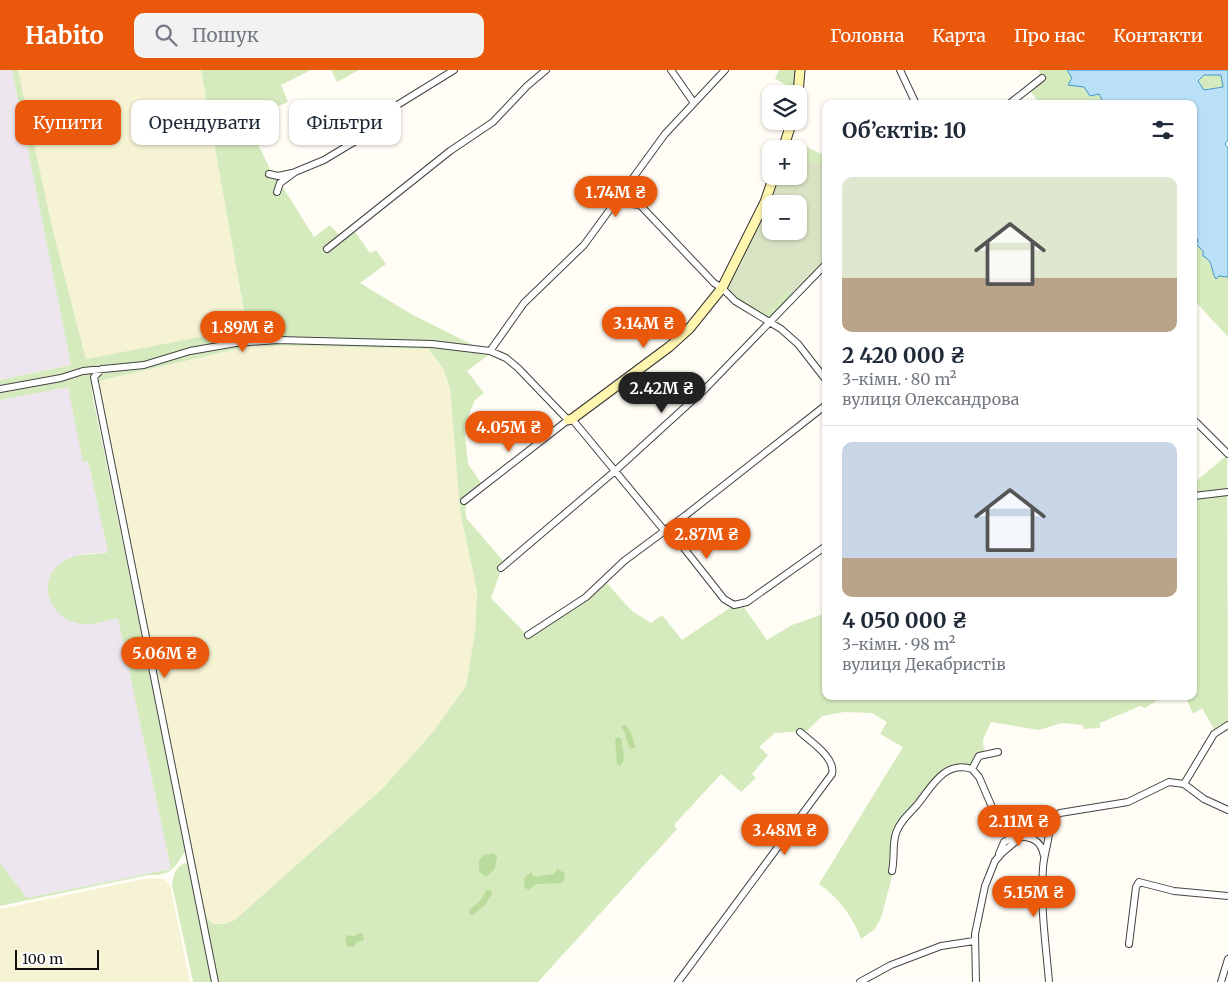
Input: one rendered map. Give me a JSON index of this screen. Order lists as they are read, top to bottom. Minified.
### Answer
{"scale_bar":"100 m","page":{"header":"Habito","search":"Пошук","nav":["Головна","Карта","Про нас","Контакти"],"map_buttons":["+","−"],"chip":["Купити","Орендувати","Фільтри"],"heading":"Об’єктів: 10","list":[{"name":"2 420 000 ₴","note":"3-кімн. · 80 m² · вулиця Олександрова"},{"name":"4 050 000 ₴","note":"3-кімн. · 98 m² · вулиця Декабристів"}],"price":["1.74M ₴","3.14M ₴","1.89M ₴","2.42M ₴","4.05M ₴","2.87M ₴","5.06M ₴","2.11M ₴","3.48M ₴","5.15M ₴"],"scale":"100 m"}}
